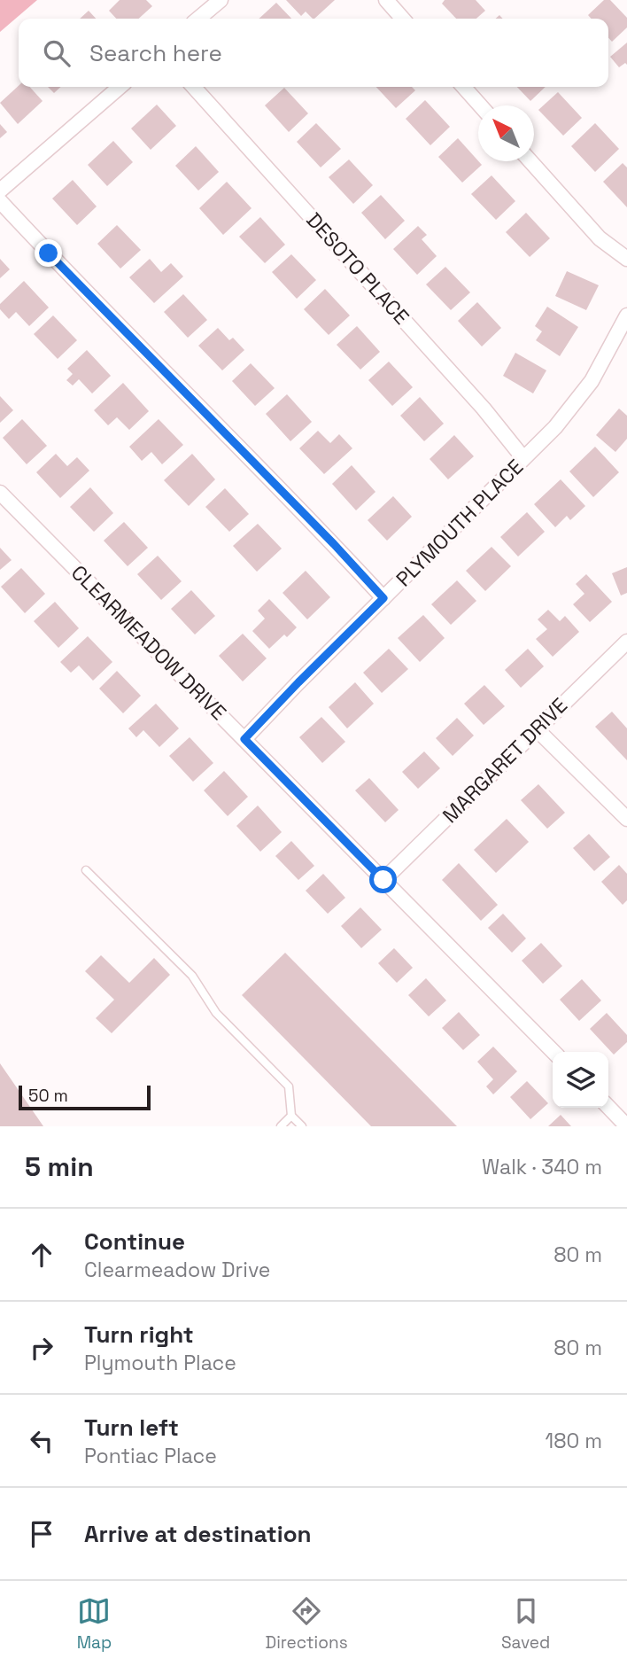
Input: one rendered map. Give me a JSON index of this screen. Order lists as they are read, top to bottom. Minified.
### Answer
{"streets":{"street":["DESOTO PLACE","PLYMOUTH PLACE","CLEARMEADOW DRIVE","MARGARET DRIVE"]},"crossings":[["DESOTO PLACE","PLYMOUTH PLACE"],["PLYMOUTH PLACE","CLEARMEADOW DRIVE"],["CLEARMEADOW DRIVE","MARGARET DRIVE"]],"scale_bar":"50 m","north":"top left","page":{"search":"Search here","scale":"50 m","heading":["5 min","Walk · 340 m"],"list":[["Continue","Clearmeadow Drive","80 m"],["Turn right","Plymouth Place","80 m"],["Turn left","Pontiac Place","180 m"],"Arrive at destination"],"nav":["Map","Directions","Saved"]}}
